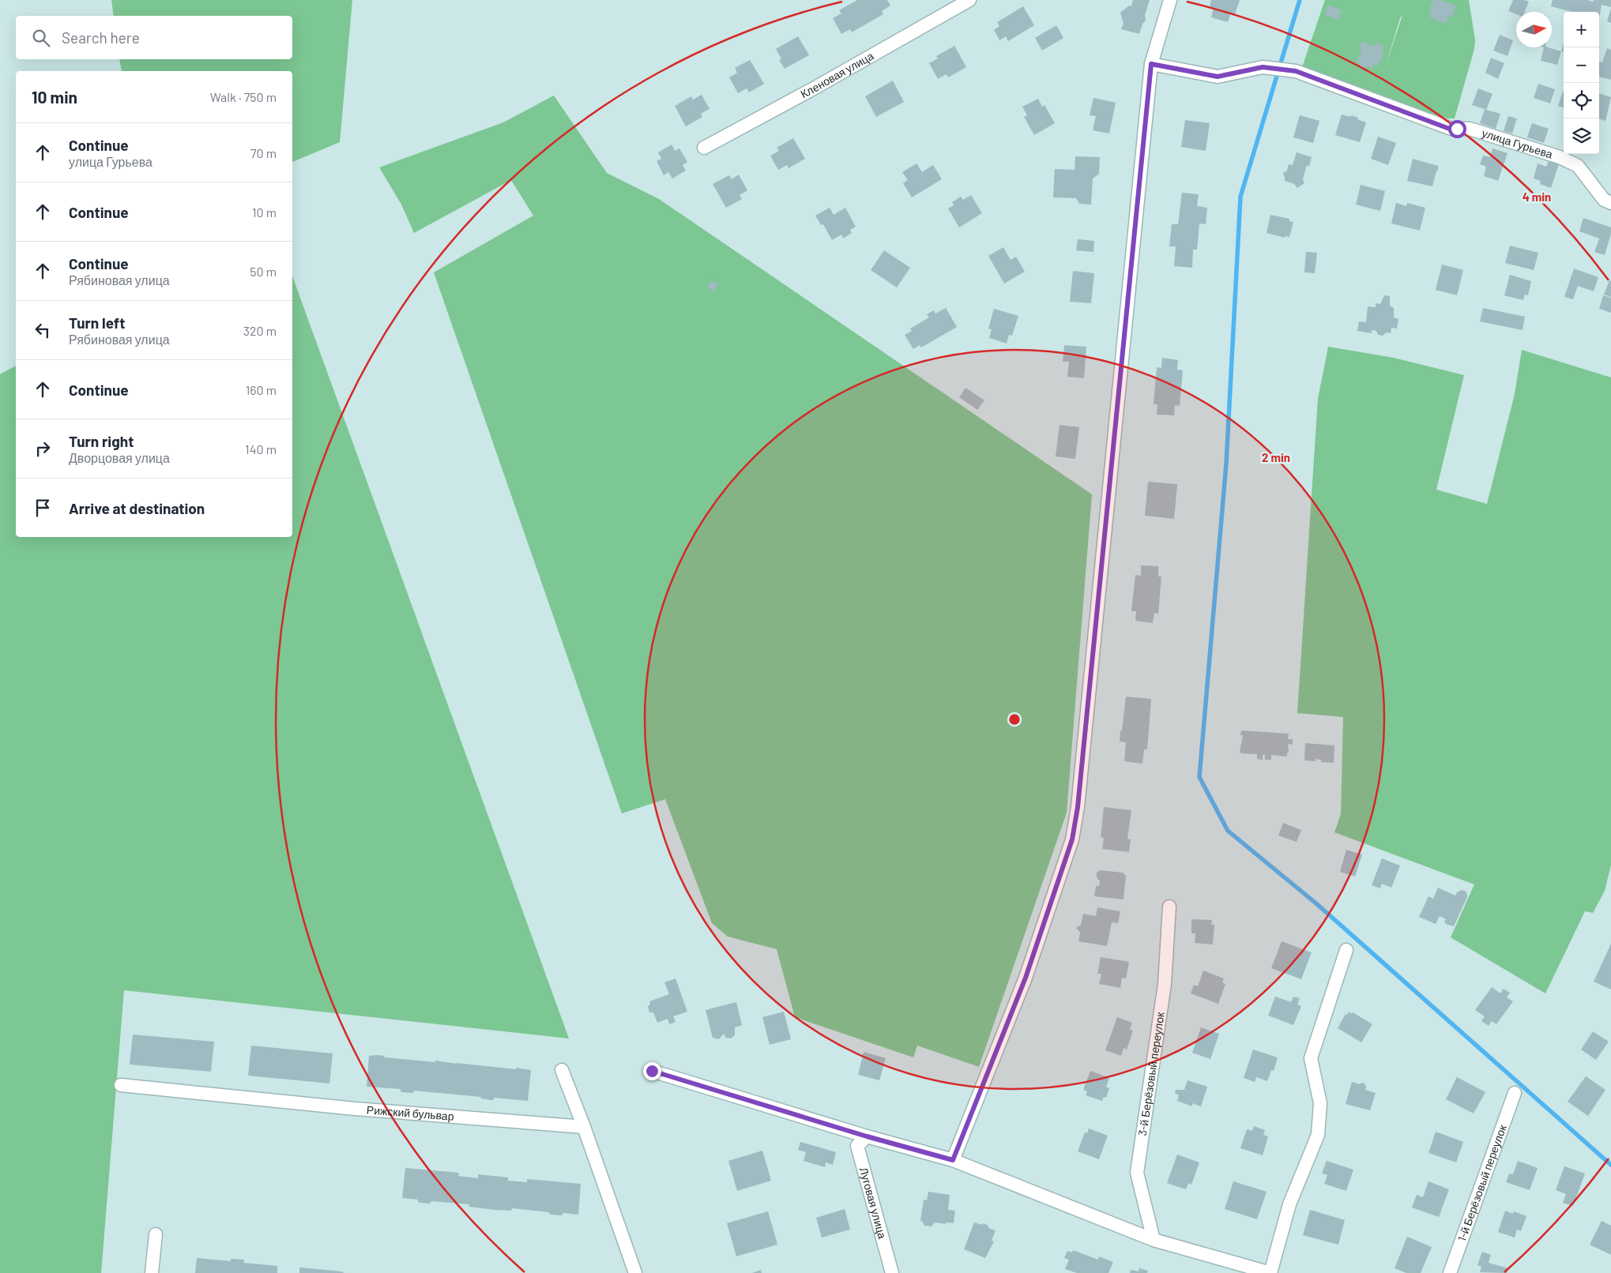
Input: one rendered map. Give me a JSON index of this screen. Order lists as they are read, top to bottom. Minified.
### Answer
{"streets":{"street":["Кленовая улица","улица Гурьева","3-й Берёзовый переулок","Рижский бульвар","1-й Берёзовый переулок","Луговая улица"]},"north":"right","page":{"map_buttons":["+","−"],"search":"Search here","heading":["10 min","Walk · 750 m"],"list":[["Continue","улица Гурьева","70 m"],["Continue","10 m"],["Continue","Рябиновая улица","50 m"],["Turn left","Рябиновая улица","320 m"],["Continue","160 m"],["Turn right","Дворцовая улица","140 m"],"Arrive at destination"]},"rings":["4 min","2 min"]}
